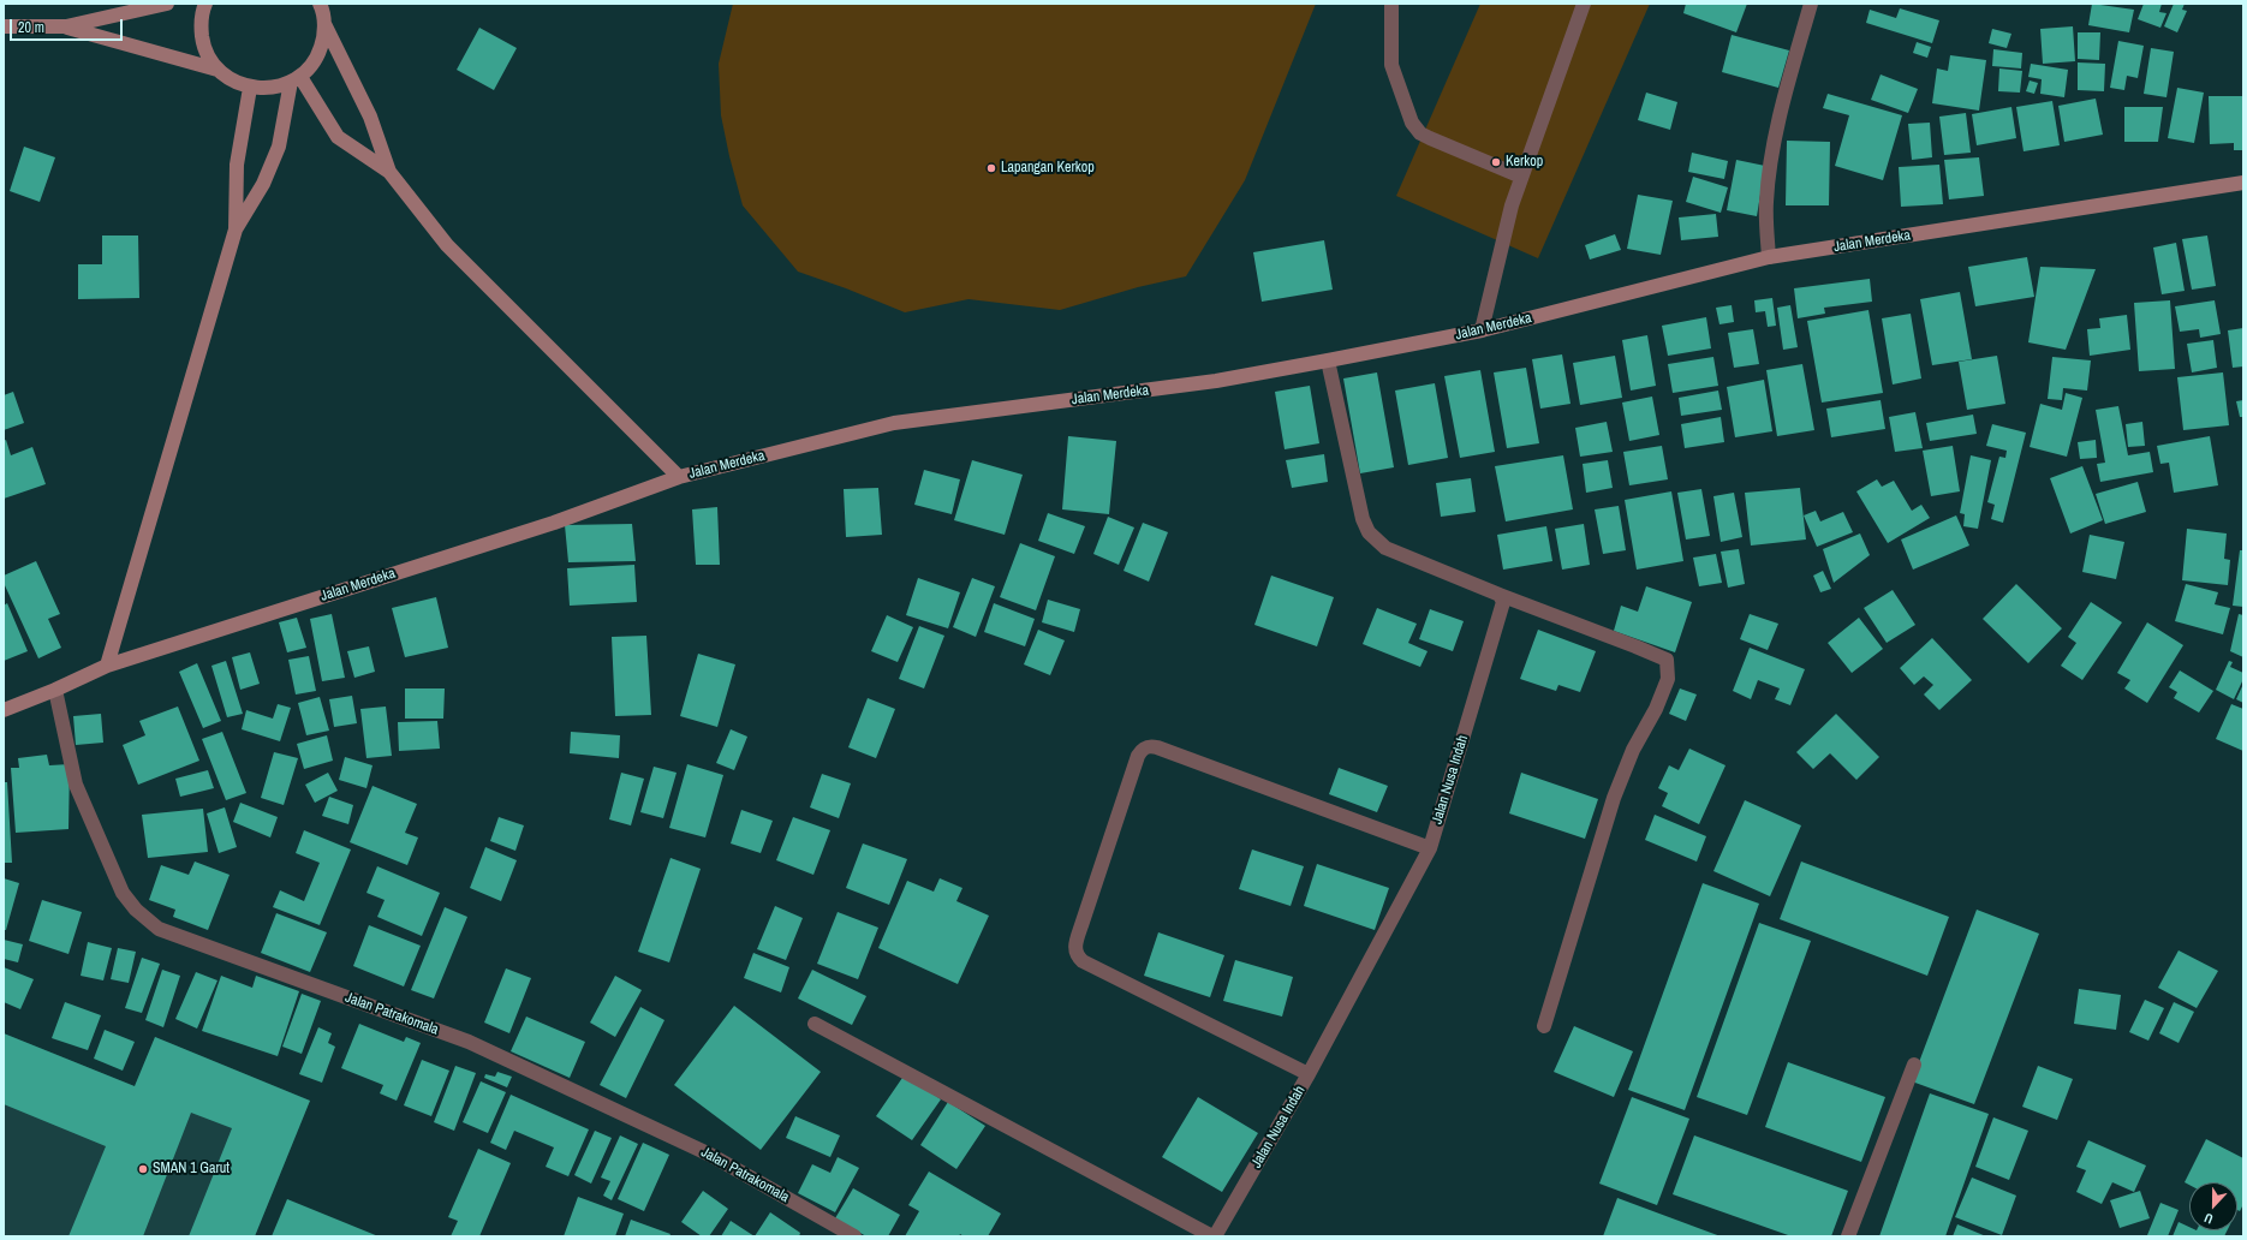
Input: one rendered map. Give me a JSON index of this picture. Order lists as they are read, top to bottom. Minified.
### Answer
{"streets":{"street":["Jalan Merdeka","Jalan Nusa Indah","Jalan Patrakomala"]},"crossings":[["Jalan Merdeka","Jalan Patrakomala"]],"places":["Kerkop","Lapangan Kerkop","SMAN 1 Garut"],"scale_bar":"20 m","north":"bottom"}
